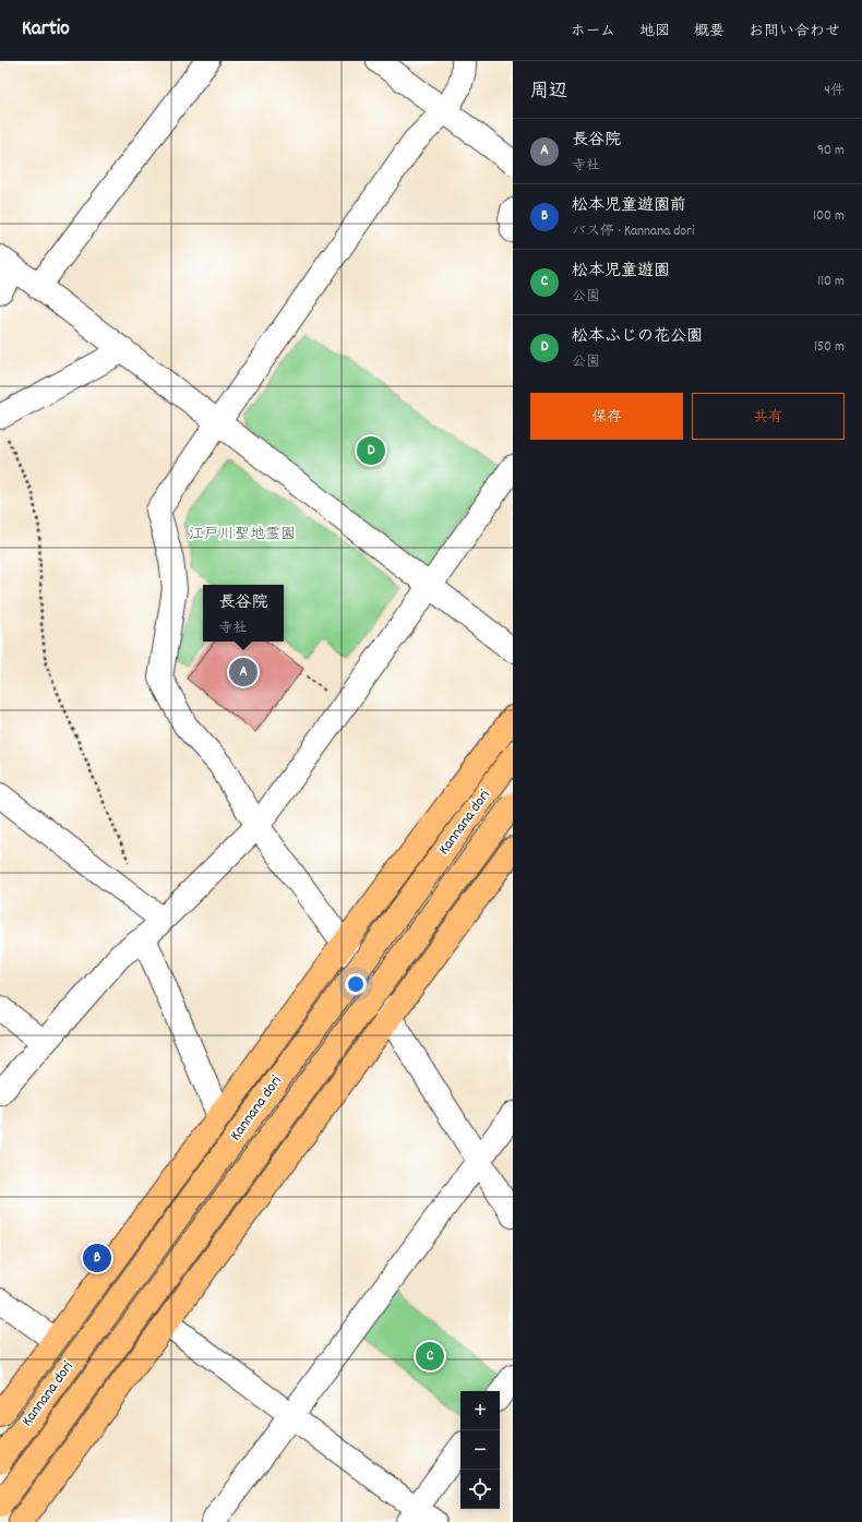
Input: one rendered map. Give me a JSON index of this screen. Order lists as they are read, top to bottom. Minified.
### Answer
{"streets":{"main road":["Kannana dori"]},"parks":["江戸川聖地霊園"],"page":{"header":"Kartio","nav":["ホーム","地図","概要","お問い合わせ"],"heading":["周辺","4件"],"list":[{"mark":"A","name":"長谷院","note":"寺社","value":"90 m"},{"mark":"B","name":"松本児童遊園前","note":"バス停 · Kannana dori","value":"100 m"},{"mark":"C","name":"松本児童遊園","note":"公園","value":"110 m"},{"mark":"D","name":"松本ふじの花公園","note":"公園","value":"150 m"}],"buttons":["保存","共有"],"pins":["D","A","B","C"],"popup":["長谷院","寺社"],"map_buttons":["+","−"]}}
